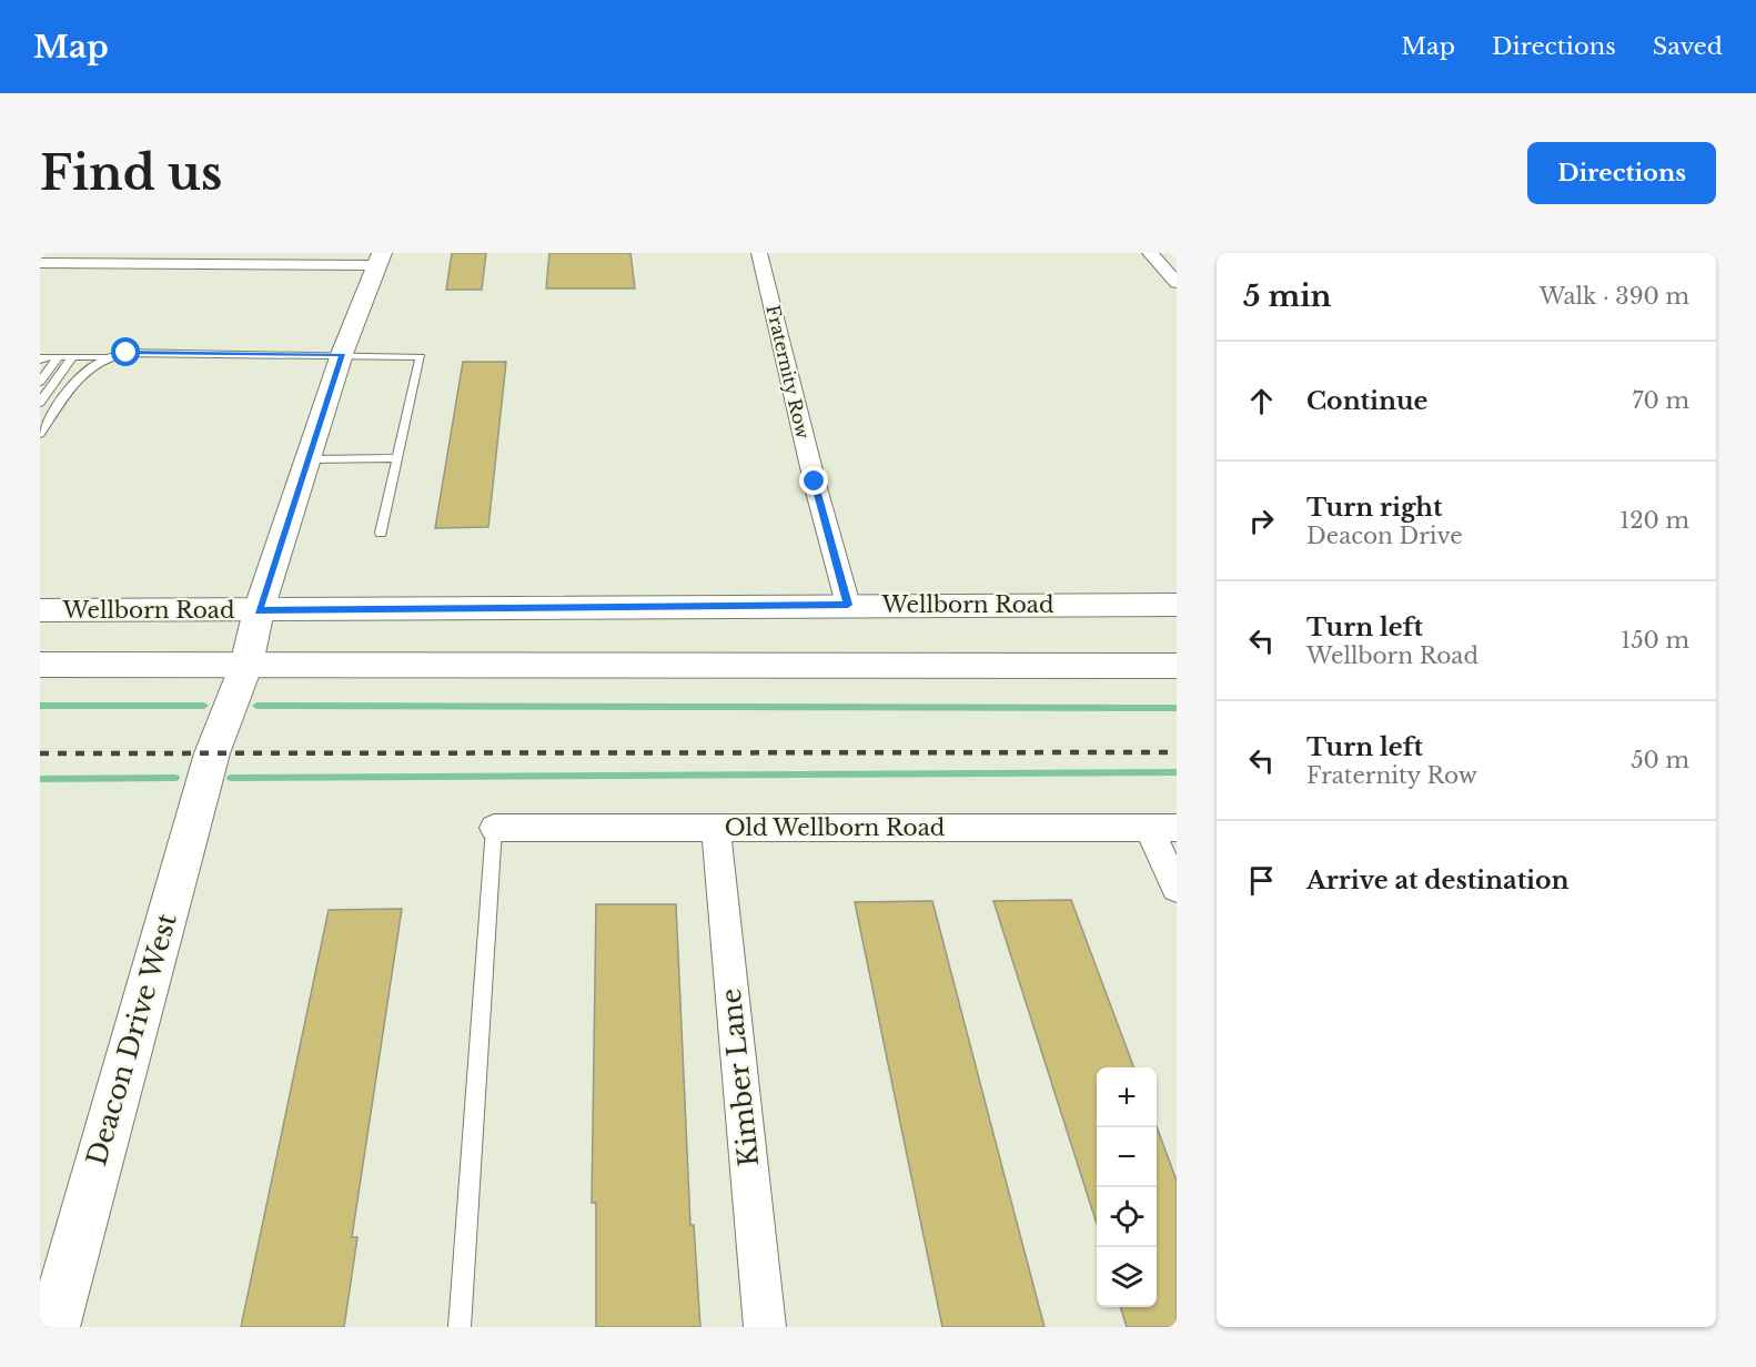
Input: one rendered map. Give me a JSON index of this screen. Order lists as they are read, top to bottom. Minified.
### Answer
{"streets":{"main road":["Wellborn Road","Deacon Drive West"],"street":["Fraternity Row","Old Wellborn Road","Kimber Lane"]},"crossings":[["Fraternity Row","Wellborn Road"],["Wellborn Road","Deacon Drive West"],["Old Wellborn Road","Kimber Lane"]],"page":{"header":"Map","nav":["Map","Directions","Saved"],"buttons":"Directions","title":"Find us","heading":["5 min","Walk · 390 m"],"list":[["Continue","70 m"],["Turn right","Deacon Drive","120 m"],["Turn left","Wellborn Road","150 m"],["Turn left","Fraternity Row","50 m"],"Arrive at destination"],"map_buttons":["+","−"]}}
